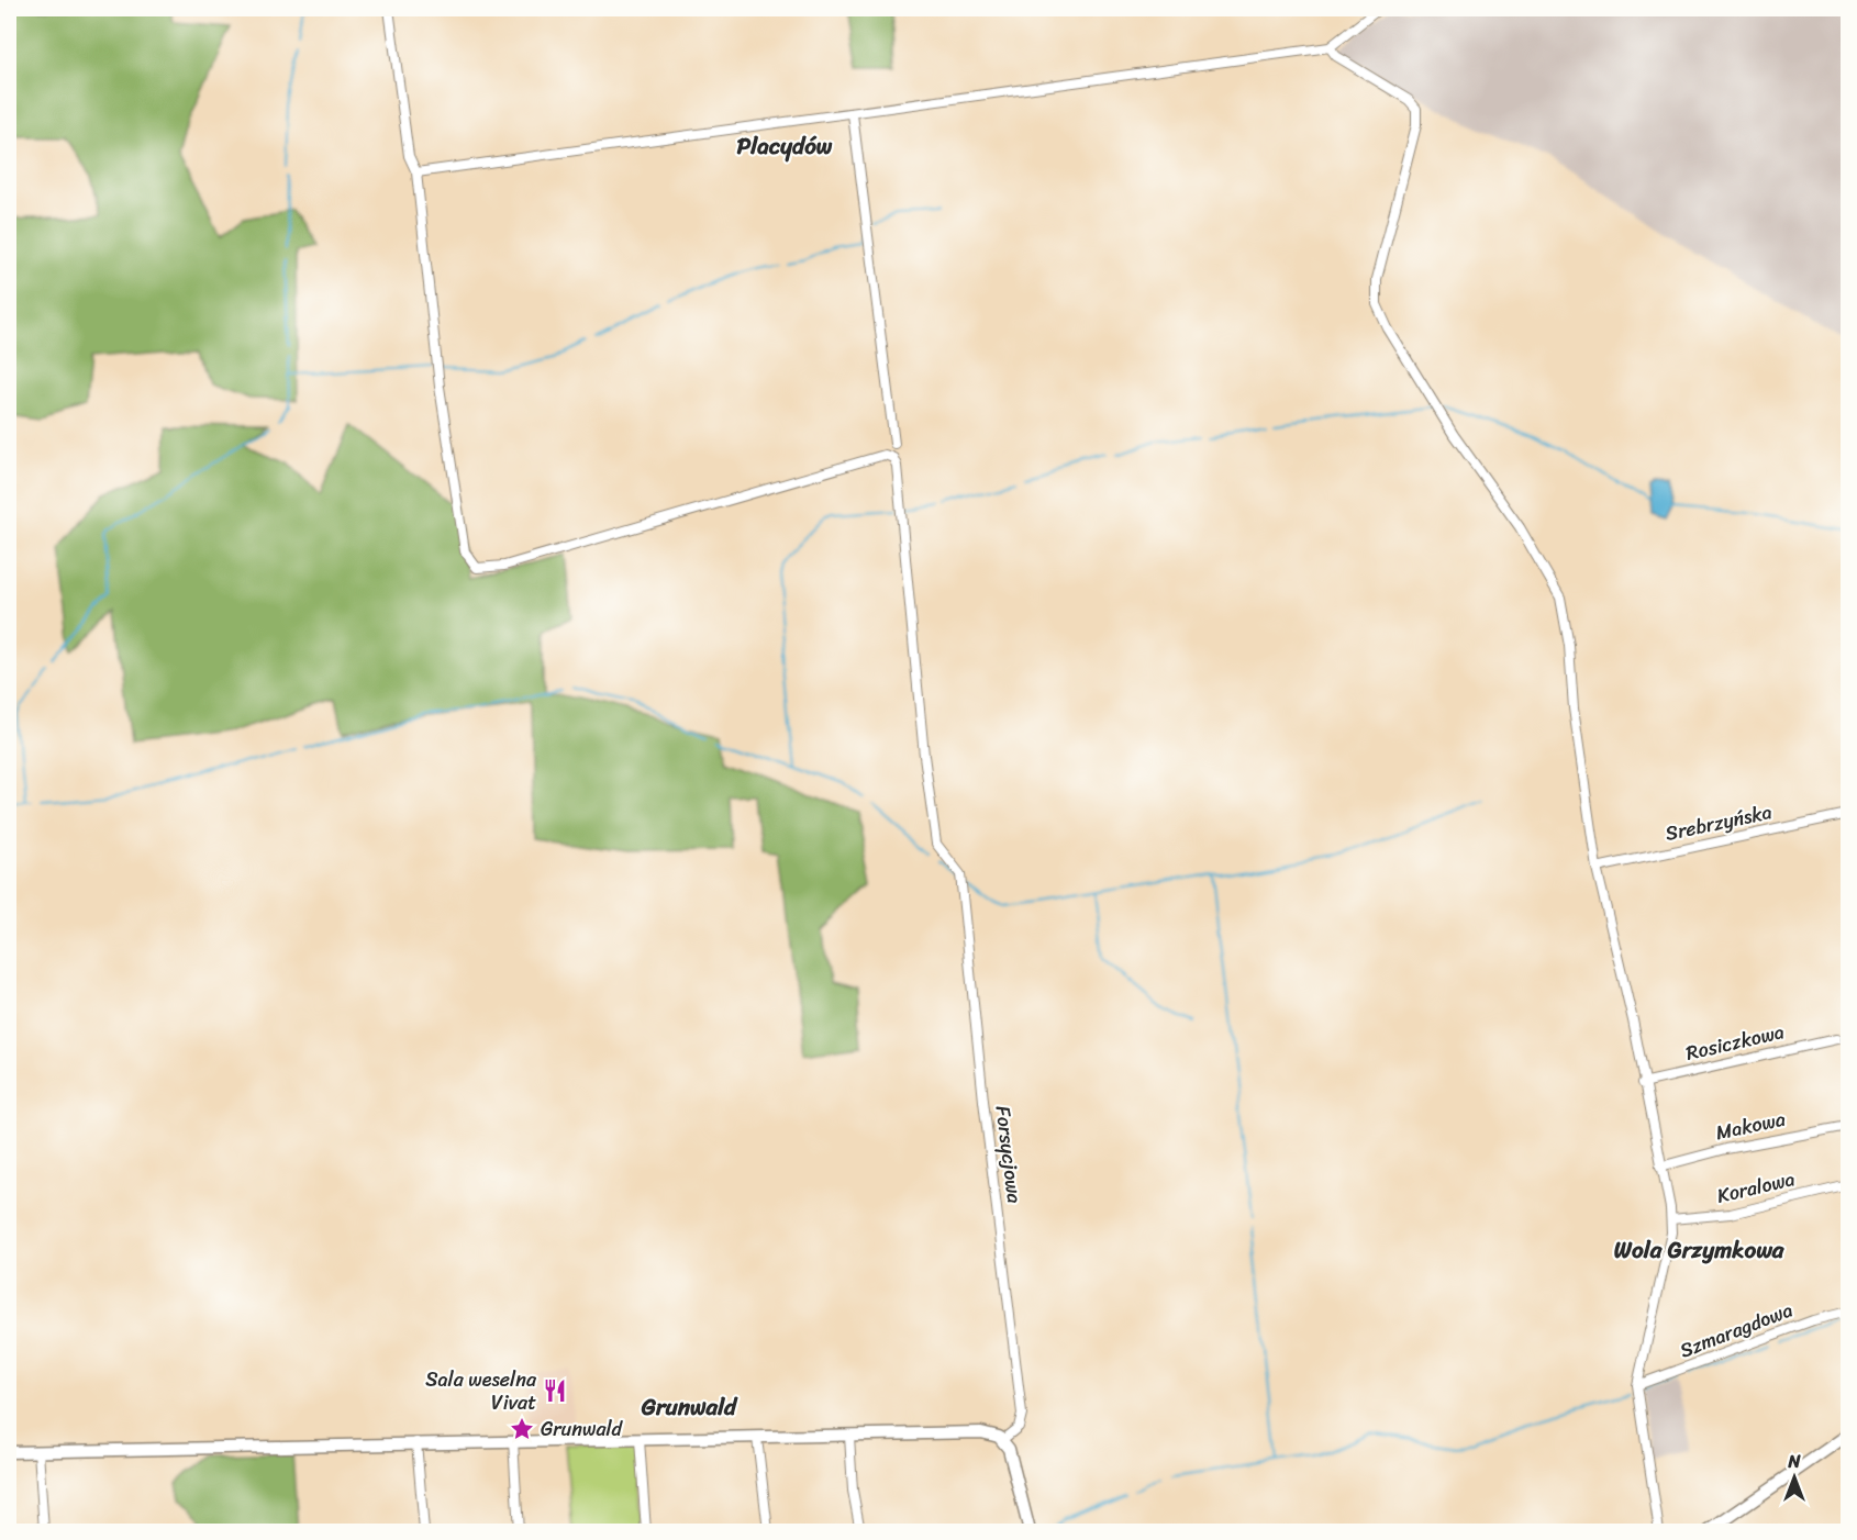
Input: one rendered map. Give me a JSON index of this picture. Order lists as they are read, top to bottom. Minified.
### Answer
{"streets":{"street":["Srebrzyńska","Rosiczkowa","Makowa","Forsycjowa","Koralowa","Szmaragdowa"]},"districts":["Placydów","Wola Grzymkowa","Grunwald"],"places":{"restaurant":["Sala weselna Vivat"],"place":["Grunwald"]},"north":"top"}
